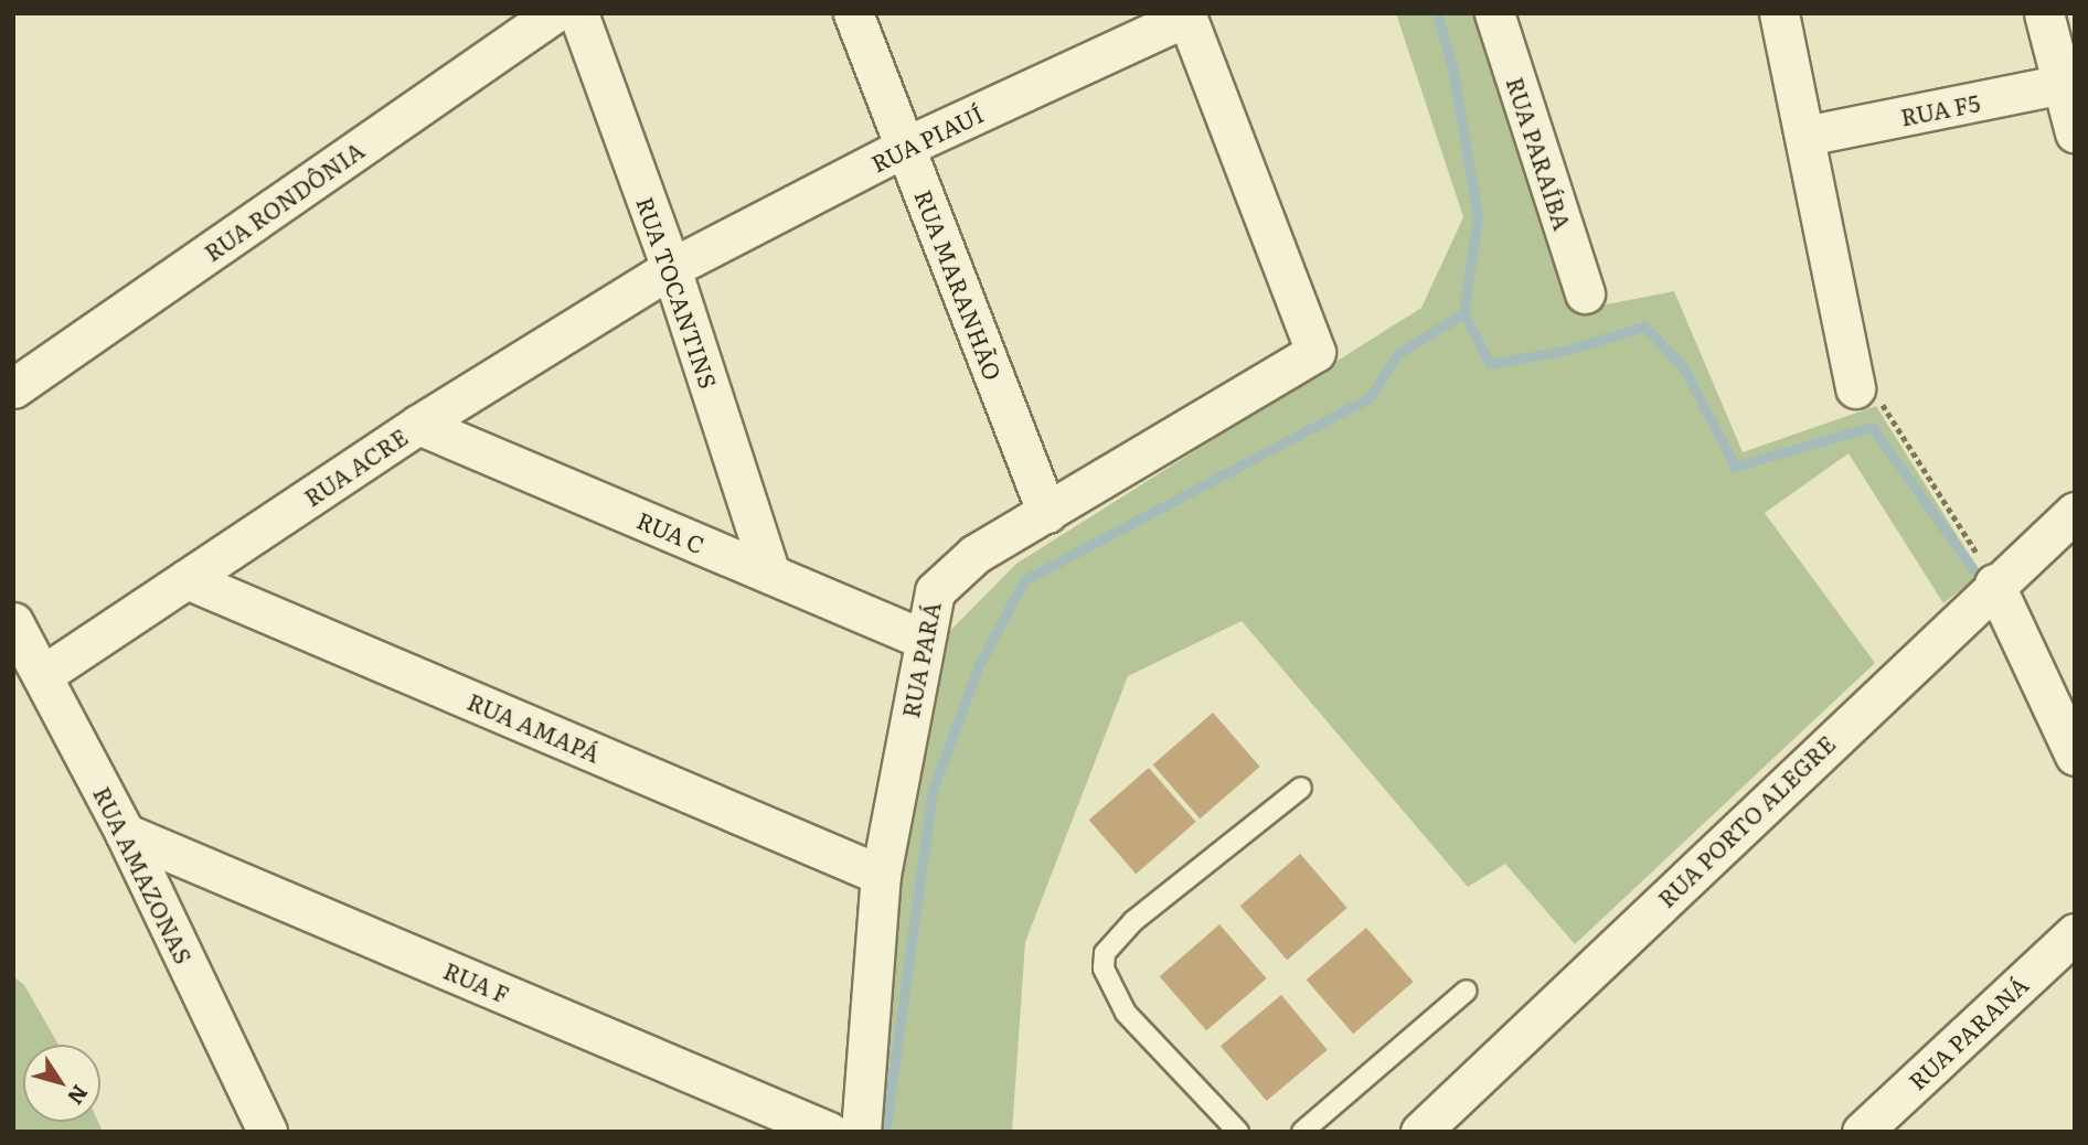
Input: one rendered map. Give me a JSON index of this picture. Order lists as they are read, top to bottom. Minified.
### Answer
{"streets":{"street":["RUA F5","RUA PIAUÍ","RUA PARAÍBA","RUA RONDÔNIA","RUA MARANHÃO","RUA TOCANTINS","RUA ACRE","RUA C","RUA PARÁ","RUA AMAPÁ","RUA PORTO ALEGRE","RUA AMAZONAS","RUA F","RUA PARANÁ"]},"crossings":[["RUA PIAUÍ","RUA MARANHÃO"],["RUA PIAUÍ","RUA TOCANTINS"],["RUA PIAUÍ","RUA ACRE"],["RUA PIAUÍ","RUA PARÁ"],["RUA MARANHÃO","RUA PARÁ"],["RUA TOCANTINS","RUA ACRE"],["RUA TOCANTINS","RUA C"],["RUA ACRE","RUA C"],["RUA ACRE","RUA AMAPÁ"],["RUA ACRE","RUA AMAZONAS"],["RUA C","RUA PARÁ"],["RUA PARÁ","RUA AMAPÁ"],["RUA AMAZONAS","RUA F"]],"north":"bottom right"}
